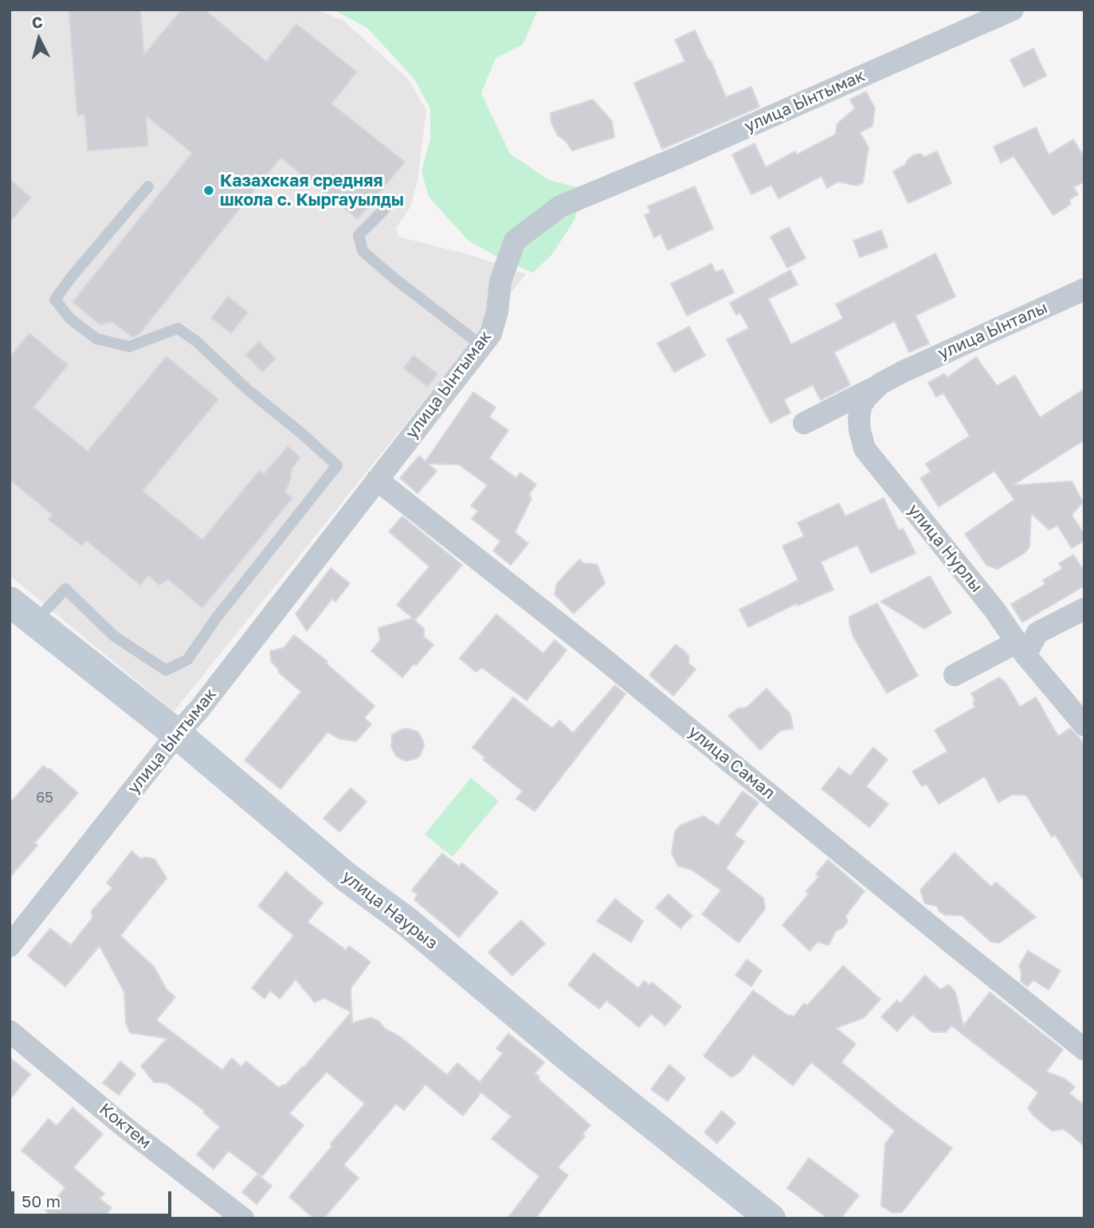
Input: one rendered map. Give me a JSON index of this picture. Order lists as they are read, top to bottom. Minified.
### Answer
{"streets":{"street":["улица Ынтымак","улица Ынталы","улица Нурлы","улица Самал","улица Наурыз","Коктем"]},"crossings":[["улица Ынтымак","улица Самал"],["улица Ынтымак","улица Наурыз"],["улица Ынталы","улица Нурлы"]],"places":["Казахская средняя школа с. Кыргауылды"],"house_numbers":["65"],"scale_bar":"50 m","north":"top"}
